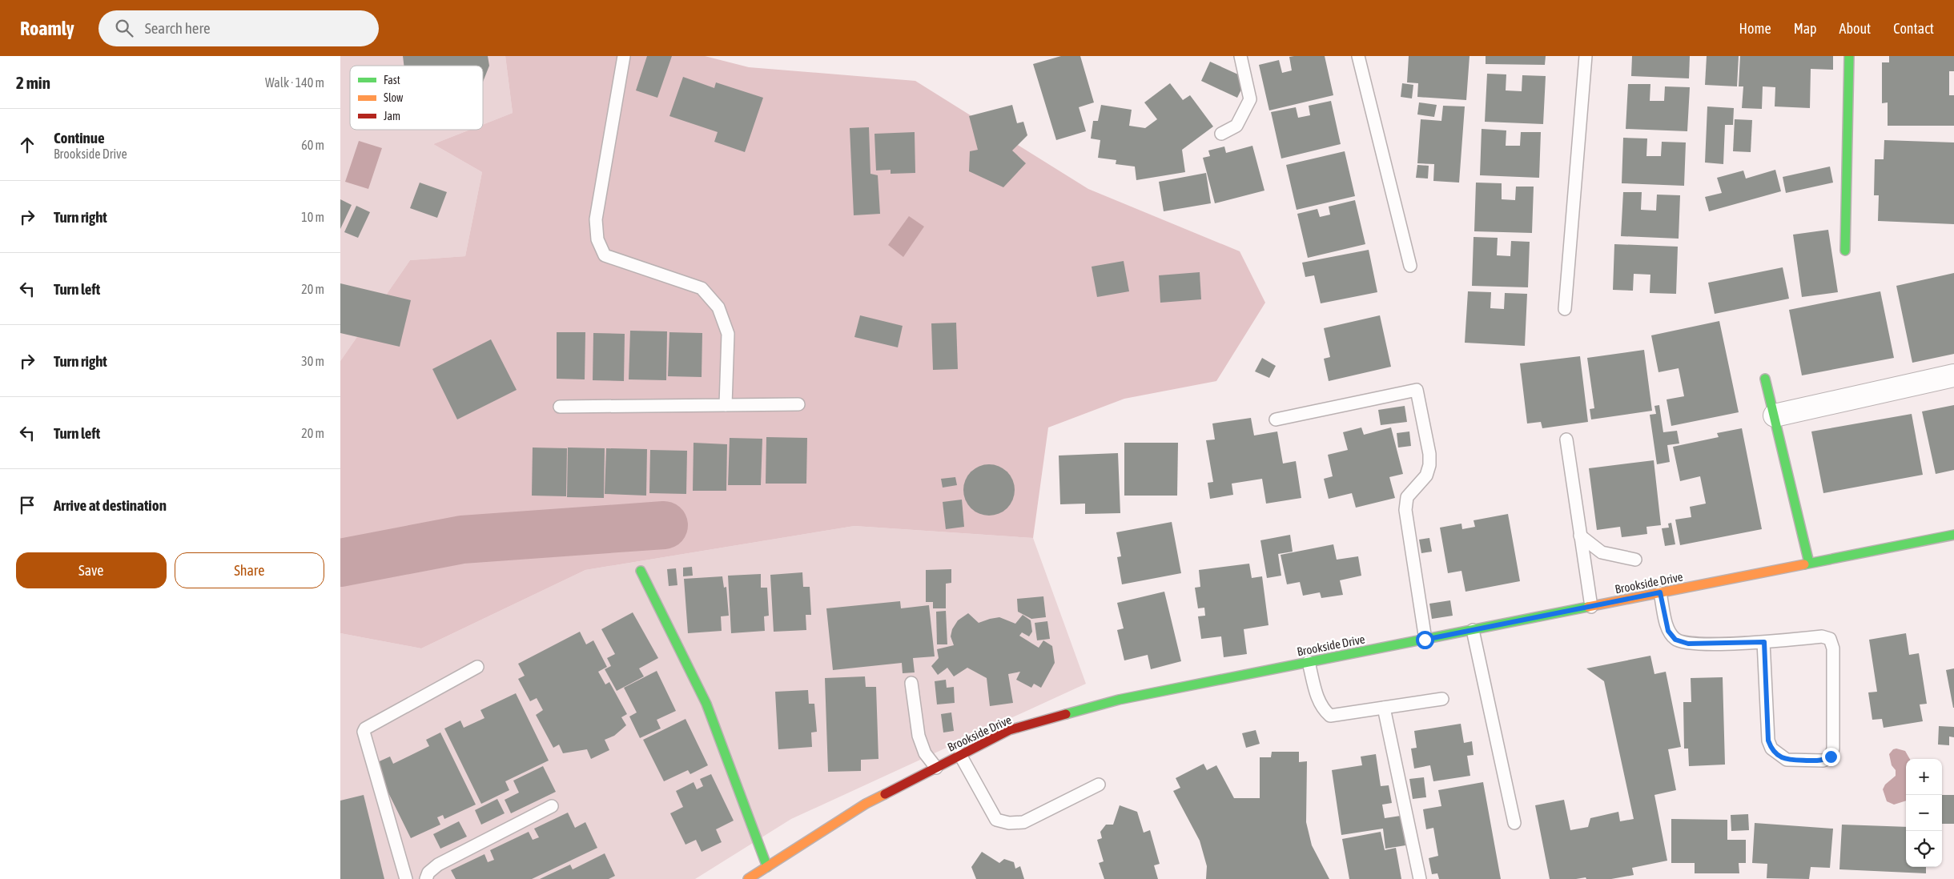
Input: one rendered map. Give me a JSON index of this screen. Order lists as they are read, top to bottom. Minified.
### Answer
{"streets":{"street":["Brookside Drive"]},"legend":["Fast","Slow","Jam"],"page":{"header":"Roamly","search":"Search here","nav":["Home","Map","About","Contact"],"heading":["2 min","Walk · 140 m"],"list":[["Continue","Brookside Drive","60 m"],["Turn right","10 m"],["Turn left","20 m"],["Turn right","30 m"],["Turn left","20 m"],"Arrive at destination"],"buttons":["Save","Share"],"map_buttons":["+","−"]}}
